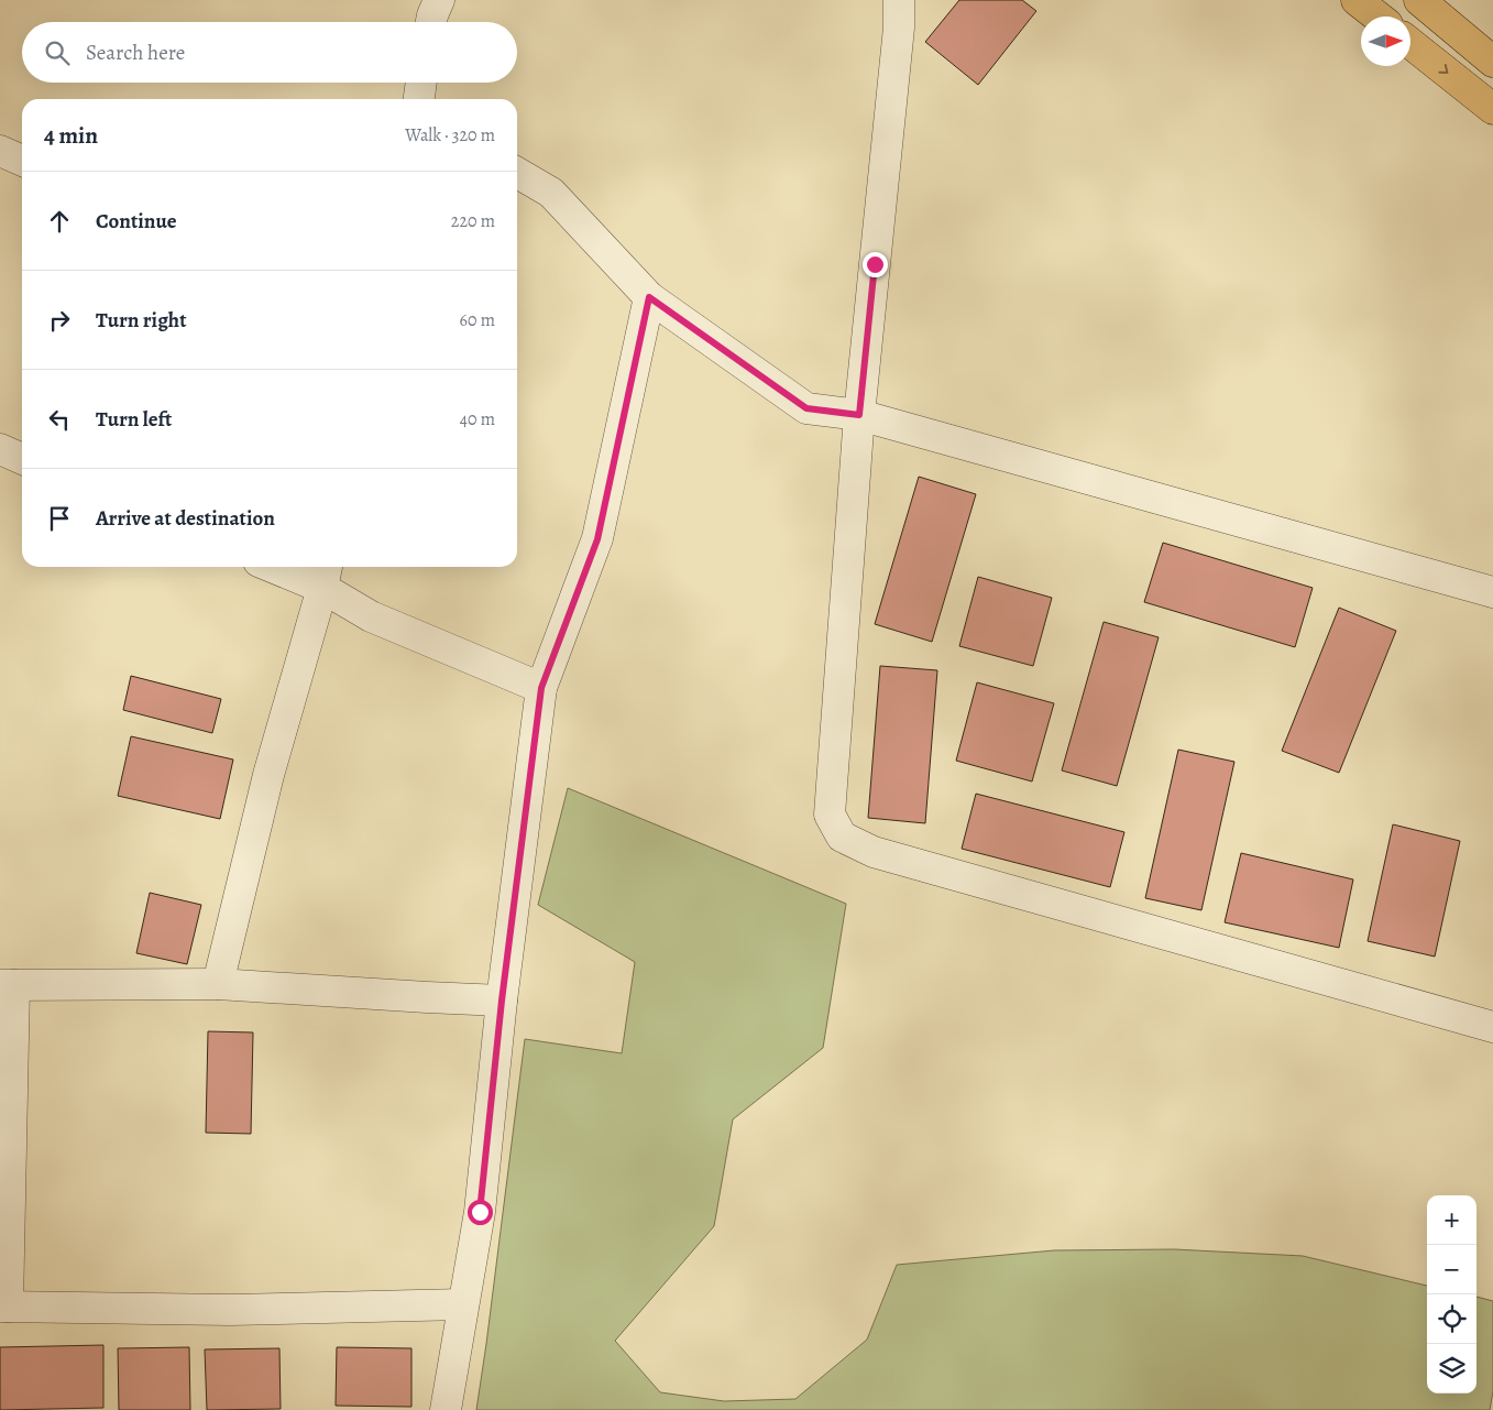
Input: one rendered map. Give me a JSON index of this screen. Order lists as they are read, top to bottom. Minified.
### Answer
{"north":"right","page":{"search":"Search here","heading":["4 min","Walk · 320 m"],"list":[["Continue","220 m"],["Turn right","60 m"],["Turn left","40 m"],"Arrive at destination"],"map_buttons":["+","−"]}}
